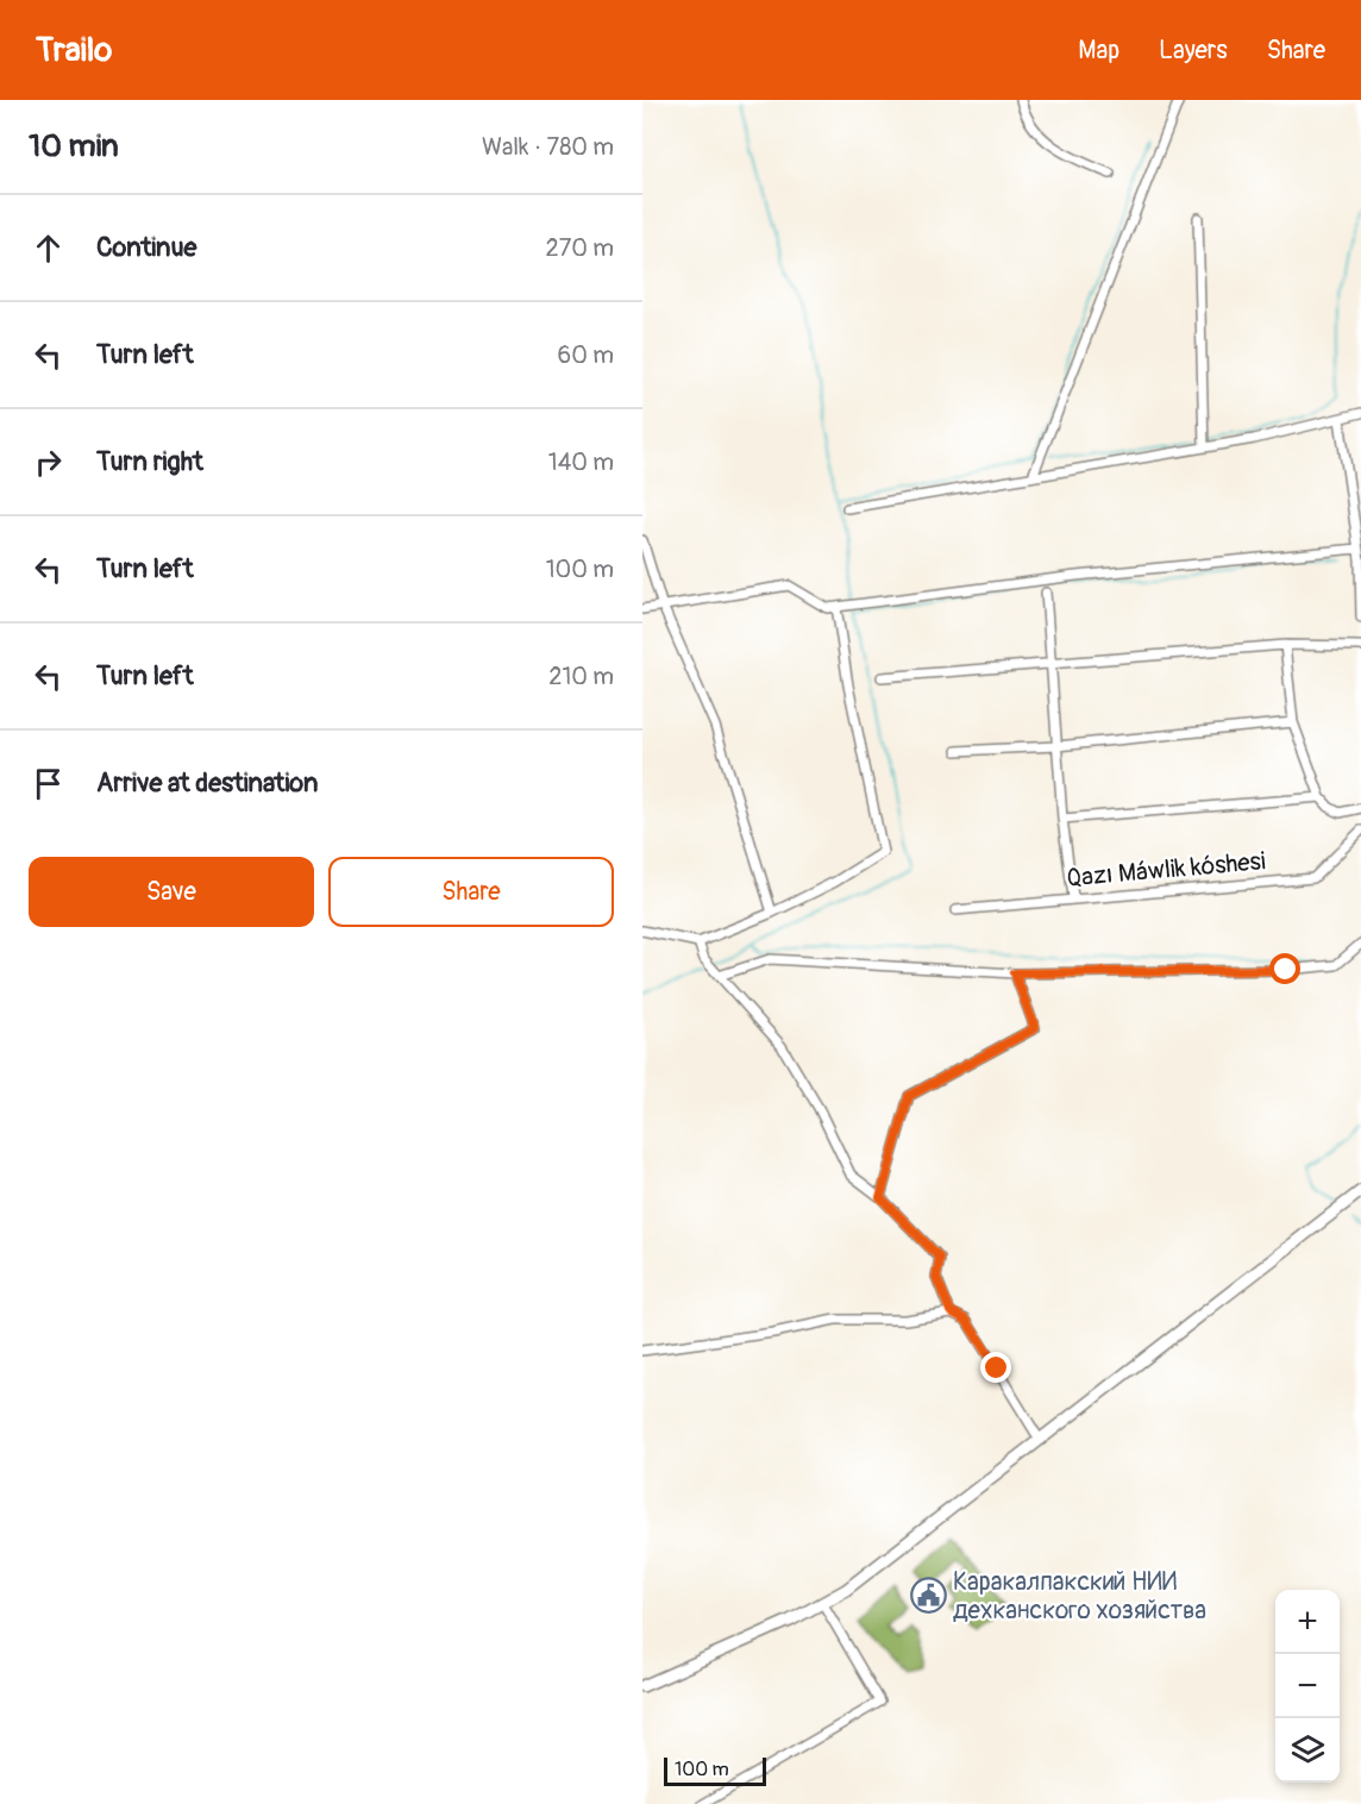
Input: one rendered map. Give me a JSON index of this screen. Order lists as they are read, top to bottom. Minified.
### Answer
{"streets":{"street":["Qazı Máwlik kóshesi"]},"places":{"public building":["Каракалпакский НИИ дехканского хозяйства"]},"scale_bar":"100 m","page":{"header":"Trailo","nav":["Map","Layers","Share"],"heading":["10 min","Walk · 780 m"],"list":[["Continue","270 m"],["Turn left","60 m"],["Turn right","140 m"],["Turn left","100 m"],["Turn left","210 m"],"Arrive at destination"],"buttons":["Save","Share"],"map_buttons":["+","−"],"scale":"100 m"}}
